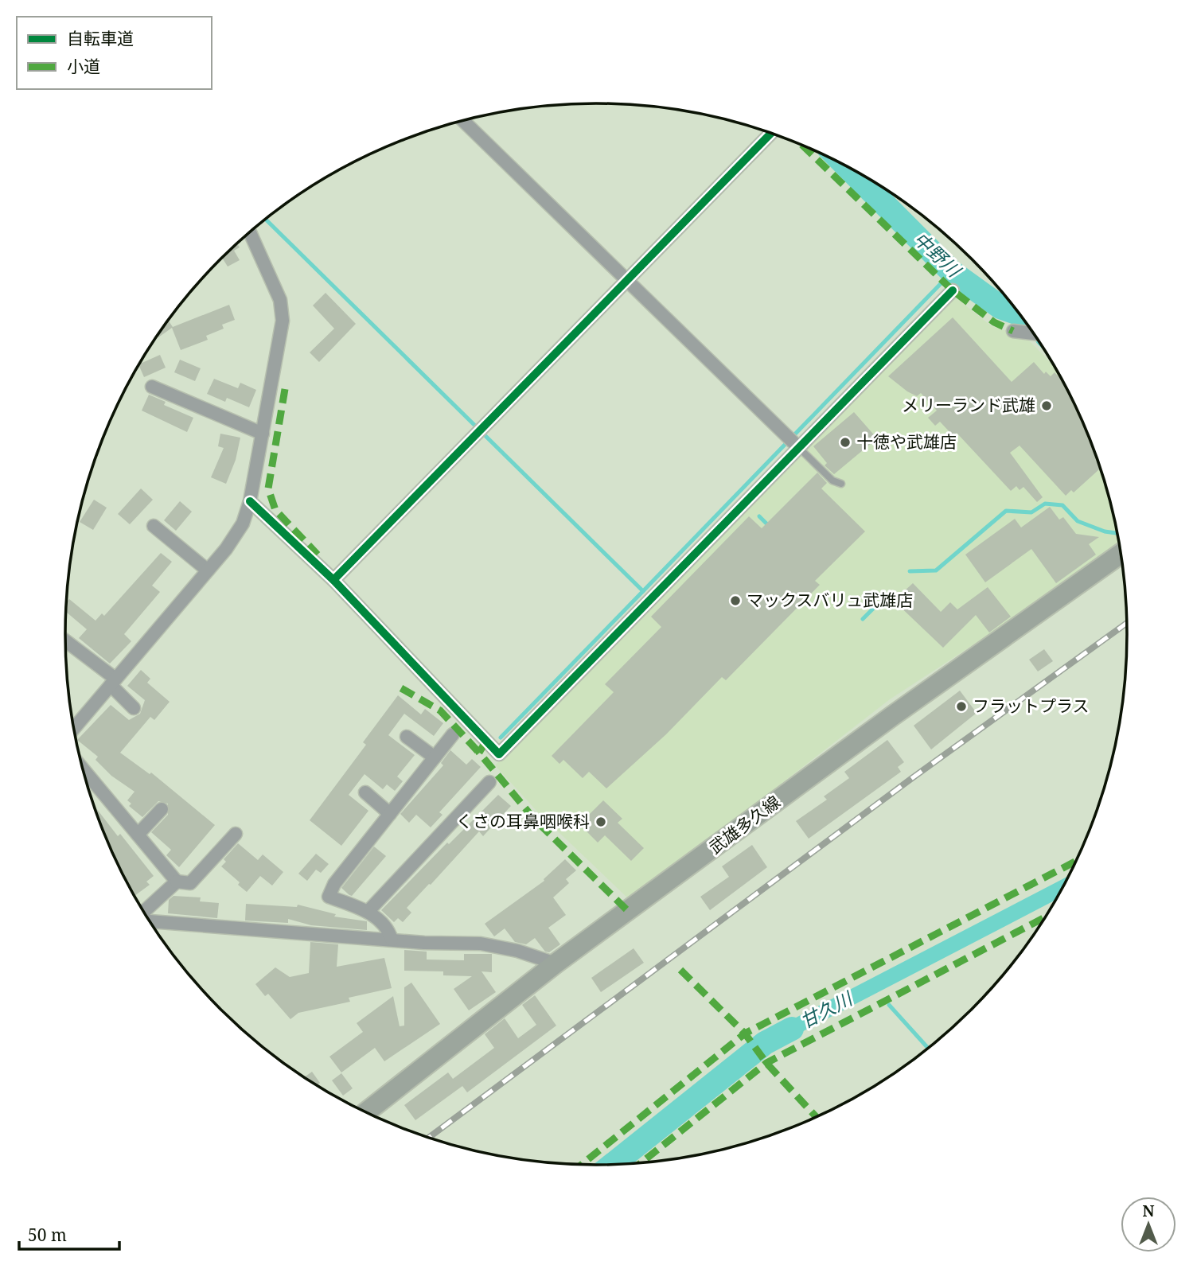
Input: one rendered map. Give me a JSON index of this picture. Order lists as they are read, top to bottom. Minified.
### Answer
{"streets":{"main road":["武雄多久線"]},"water":["中野川","甘久川"],"places":["メリーランド武雄","十徳や武雄店","マックスバリュ武雄店","フラットプラス","くさの耳鼻咽喉科"],"legend":["自転車道","小道"],"scale_bar":"50 m","north":"top"}
